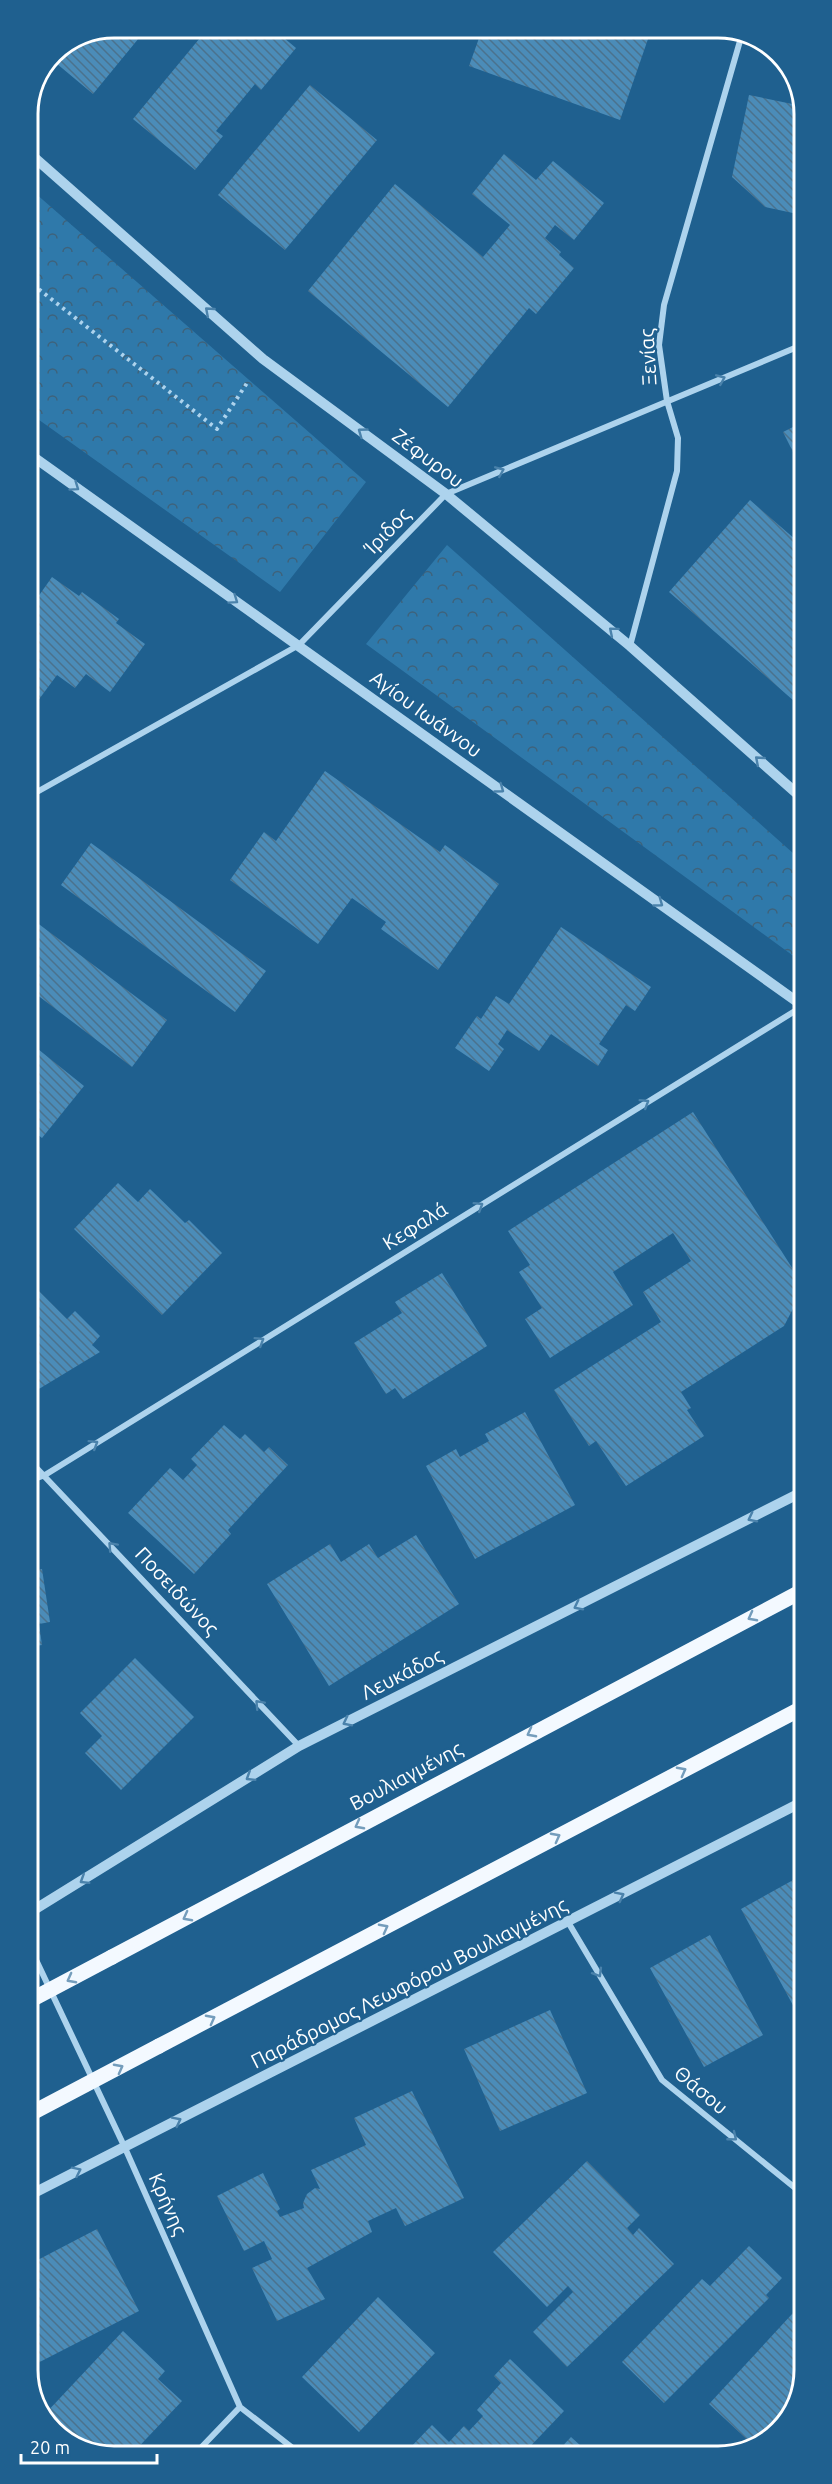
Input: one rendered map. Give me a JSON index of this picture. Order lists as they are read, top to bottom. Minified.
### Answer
{"streets":{"main road":["Βουλιαγμένης"],"street":["Ξενίας","Ζέφυρου","Ίριδος","Αγίου Ιωάννου","Κεφαλά","Ποσειδώνος","Λευκάδος","Παράδρομος Λεωφόρου Βουλιαγμένης","Θάσου","Κρήνης"]},"crossings":[["Ξενίας","Ζέφυρου"],["Ξενίας","Ίριδος"],["Ζέφυρου","Ίριδος"],["Ίριδος","Αγίου Ιωάννου"],["Κεφαλά","Ποσειδώνος"],["Ποσειδώνος","Λευκάδος"],["Παράδρομος Λεωφόρου Βουλιαγμένης","Θάσου"],["Παράδρομος Λεωφόρου Βουλιαγμένης","Κρήνης"]],"one_way":["Ζέφυρου","Ίριδος","Αγίου Ιωάννου","Κεφαλά","Ποσειδώνος","Λευκάδος","Παράδρομος Λεωφόρου Βουλιαγμένης","Θάσου"],"scale_bar":"20 m"}
